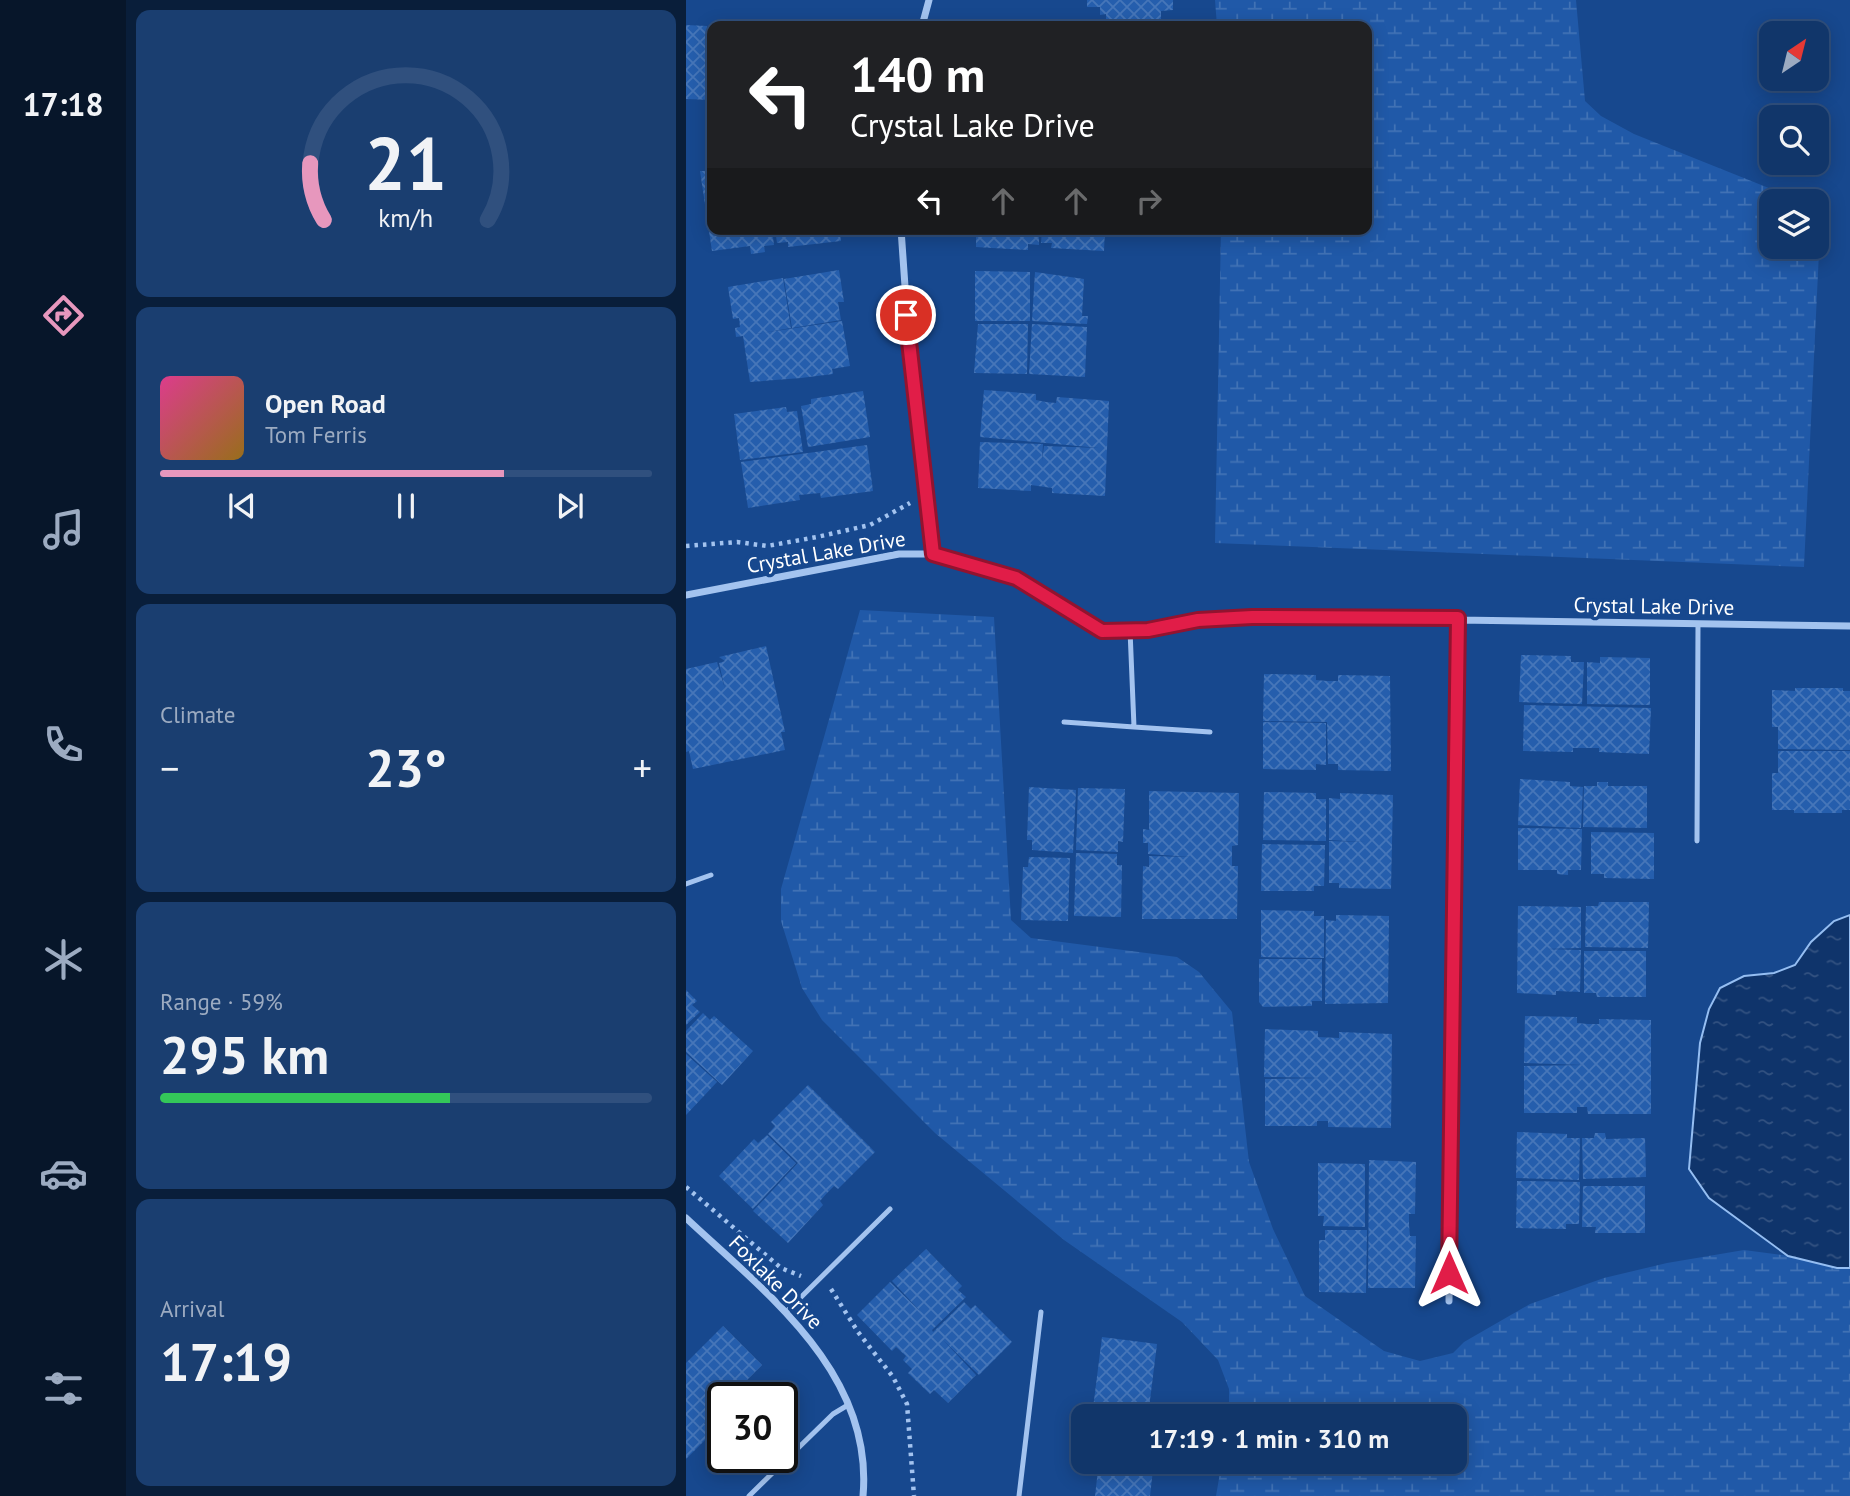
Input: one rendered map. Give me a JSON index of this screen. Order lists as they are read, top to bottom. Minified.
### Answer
{"streets":{"street":["Crystal Lake Drive","Foxlake Drive"]},"north":"top right","page":{"tabs":"17:18","turn":["140 m","Crystal Lake Drive"],"song":["Open Road","Tom Ferris"],"tile":["Climate",["Range · 59%","295 km"],["Arrival","17:19"]],"heat":["−","23°","+"],"limit":"30","trip":"17:19 · 1 min · 310 m","gauge":["21","km/h"]}}
